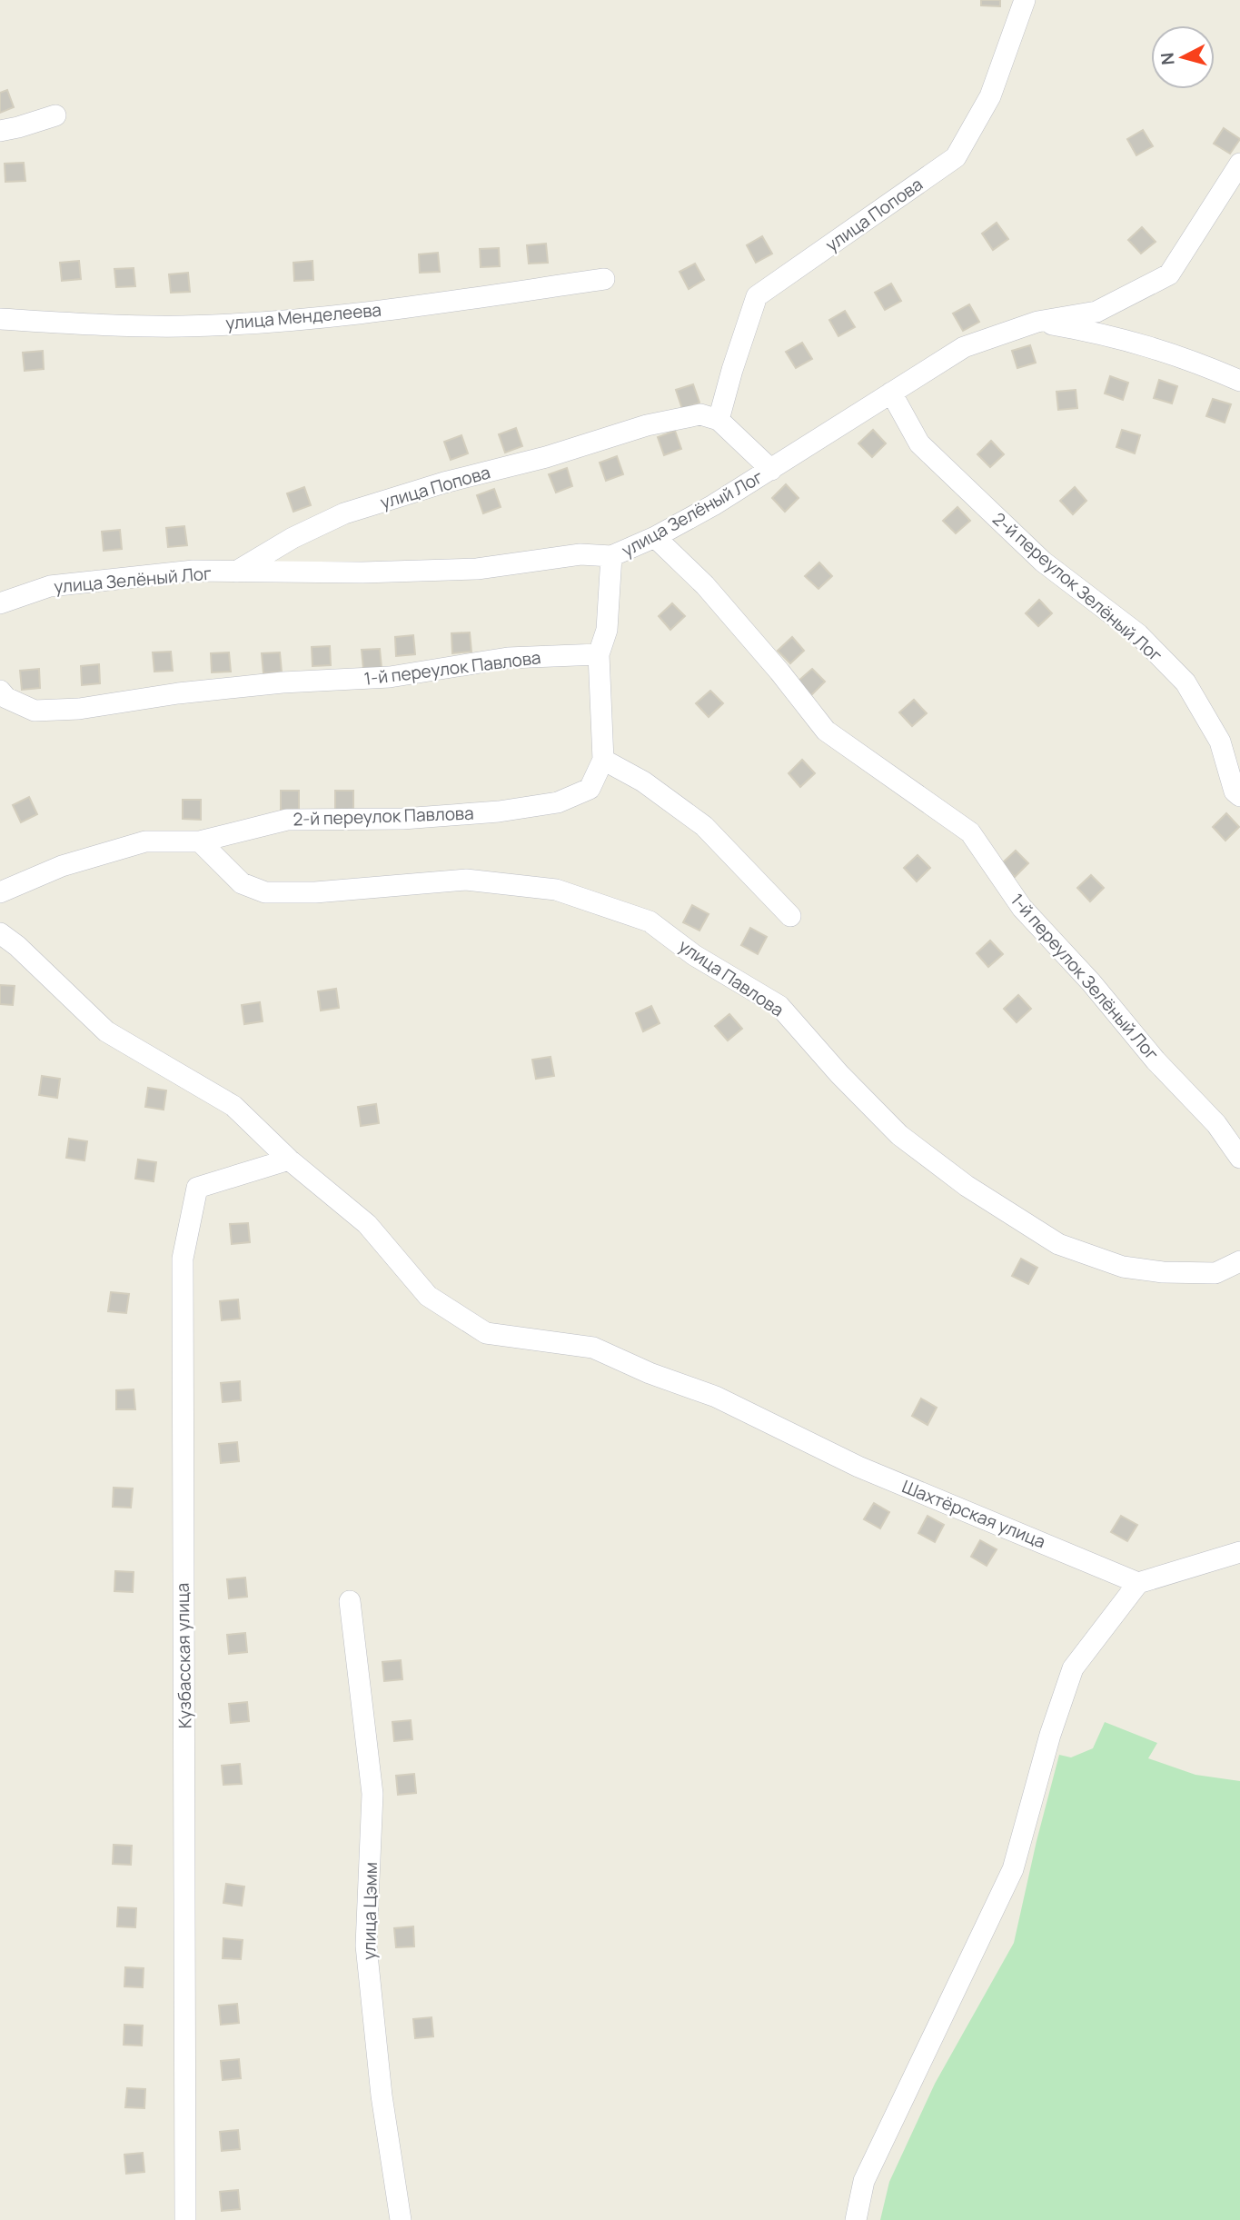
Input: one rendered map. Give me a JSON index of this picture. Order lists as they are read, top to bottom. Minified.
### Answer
{"streets":{"street":["улица Попова","улица Менделеева","улица Зелёный Лог","2-й переулок Зелёный Лог","1-й переулок Павлова","2-й переулок Павлова","1-й переулок Зелёный Лог","улица Павлова","Шахтёрская улица","Кузбасская улица","улица Цэмм"]},"crossings":[["улица Попова","улица Зелёный Лог"],["улица Зелёный Лог","2-й переулок Зелёный Лог"],["улица Зелёный Лог","1-й переулок Зелёный Лог"],["2-й переулок Павлова","улица Павлова"],["Шахтёрская улица","Кузбасская улица"]],"north":"left"}
